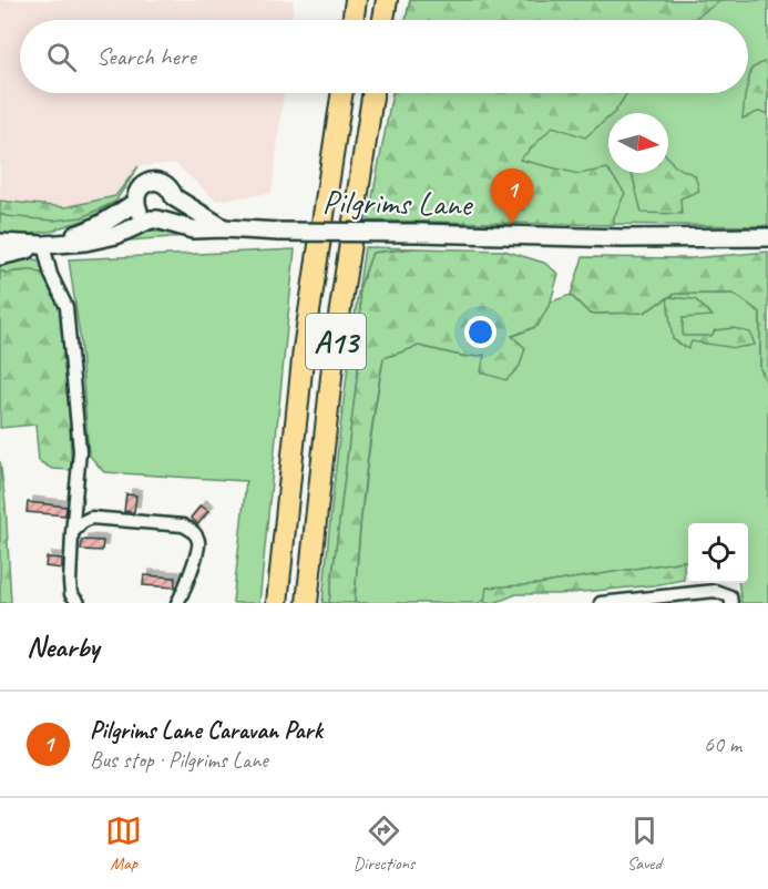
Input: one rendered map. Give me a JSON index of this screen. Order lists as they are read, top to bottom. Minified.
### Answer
{"streets":{"highway":["A13"],"main road":["Pilgrims Lane"]},"north":"right","page":{"search":"Search here","pins":"1","heading":"Nearby","list":[{"mark":"1","name":"Pilgrims Lane Caravan Park","note":"Bus stop · Pilgrims Lane","value":"60 m"}],"nav":["Map","Directions","Saved"]}}
